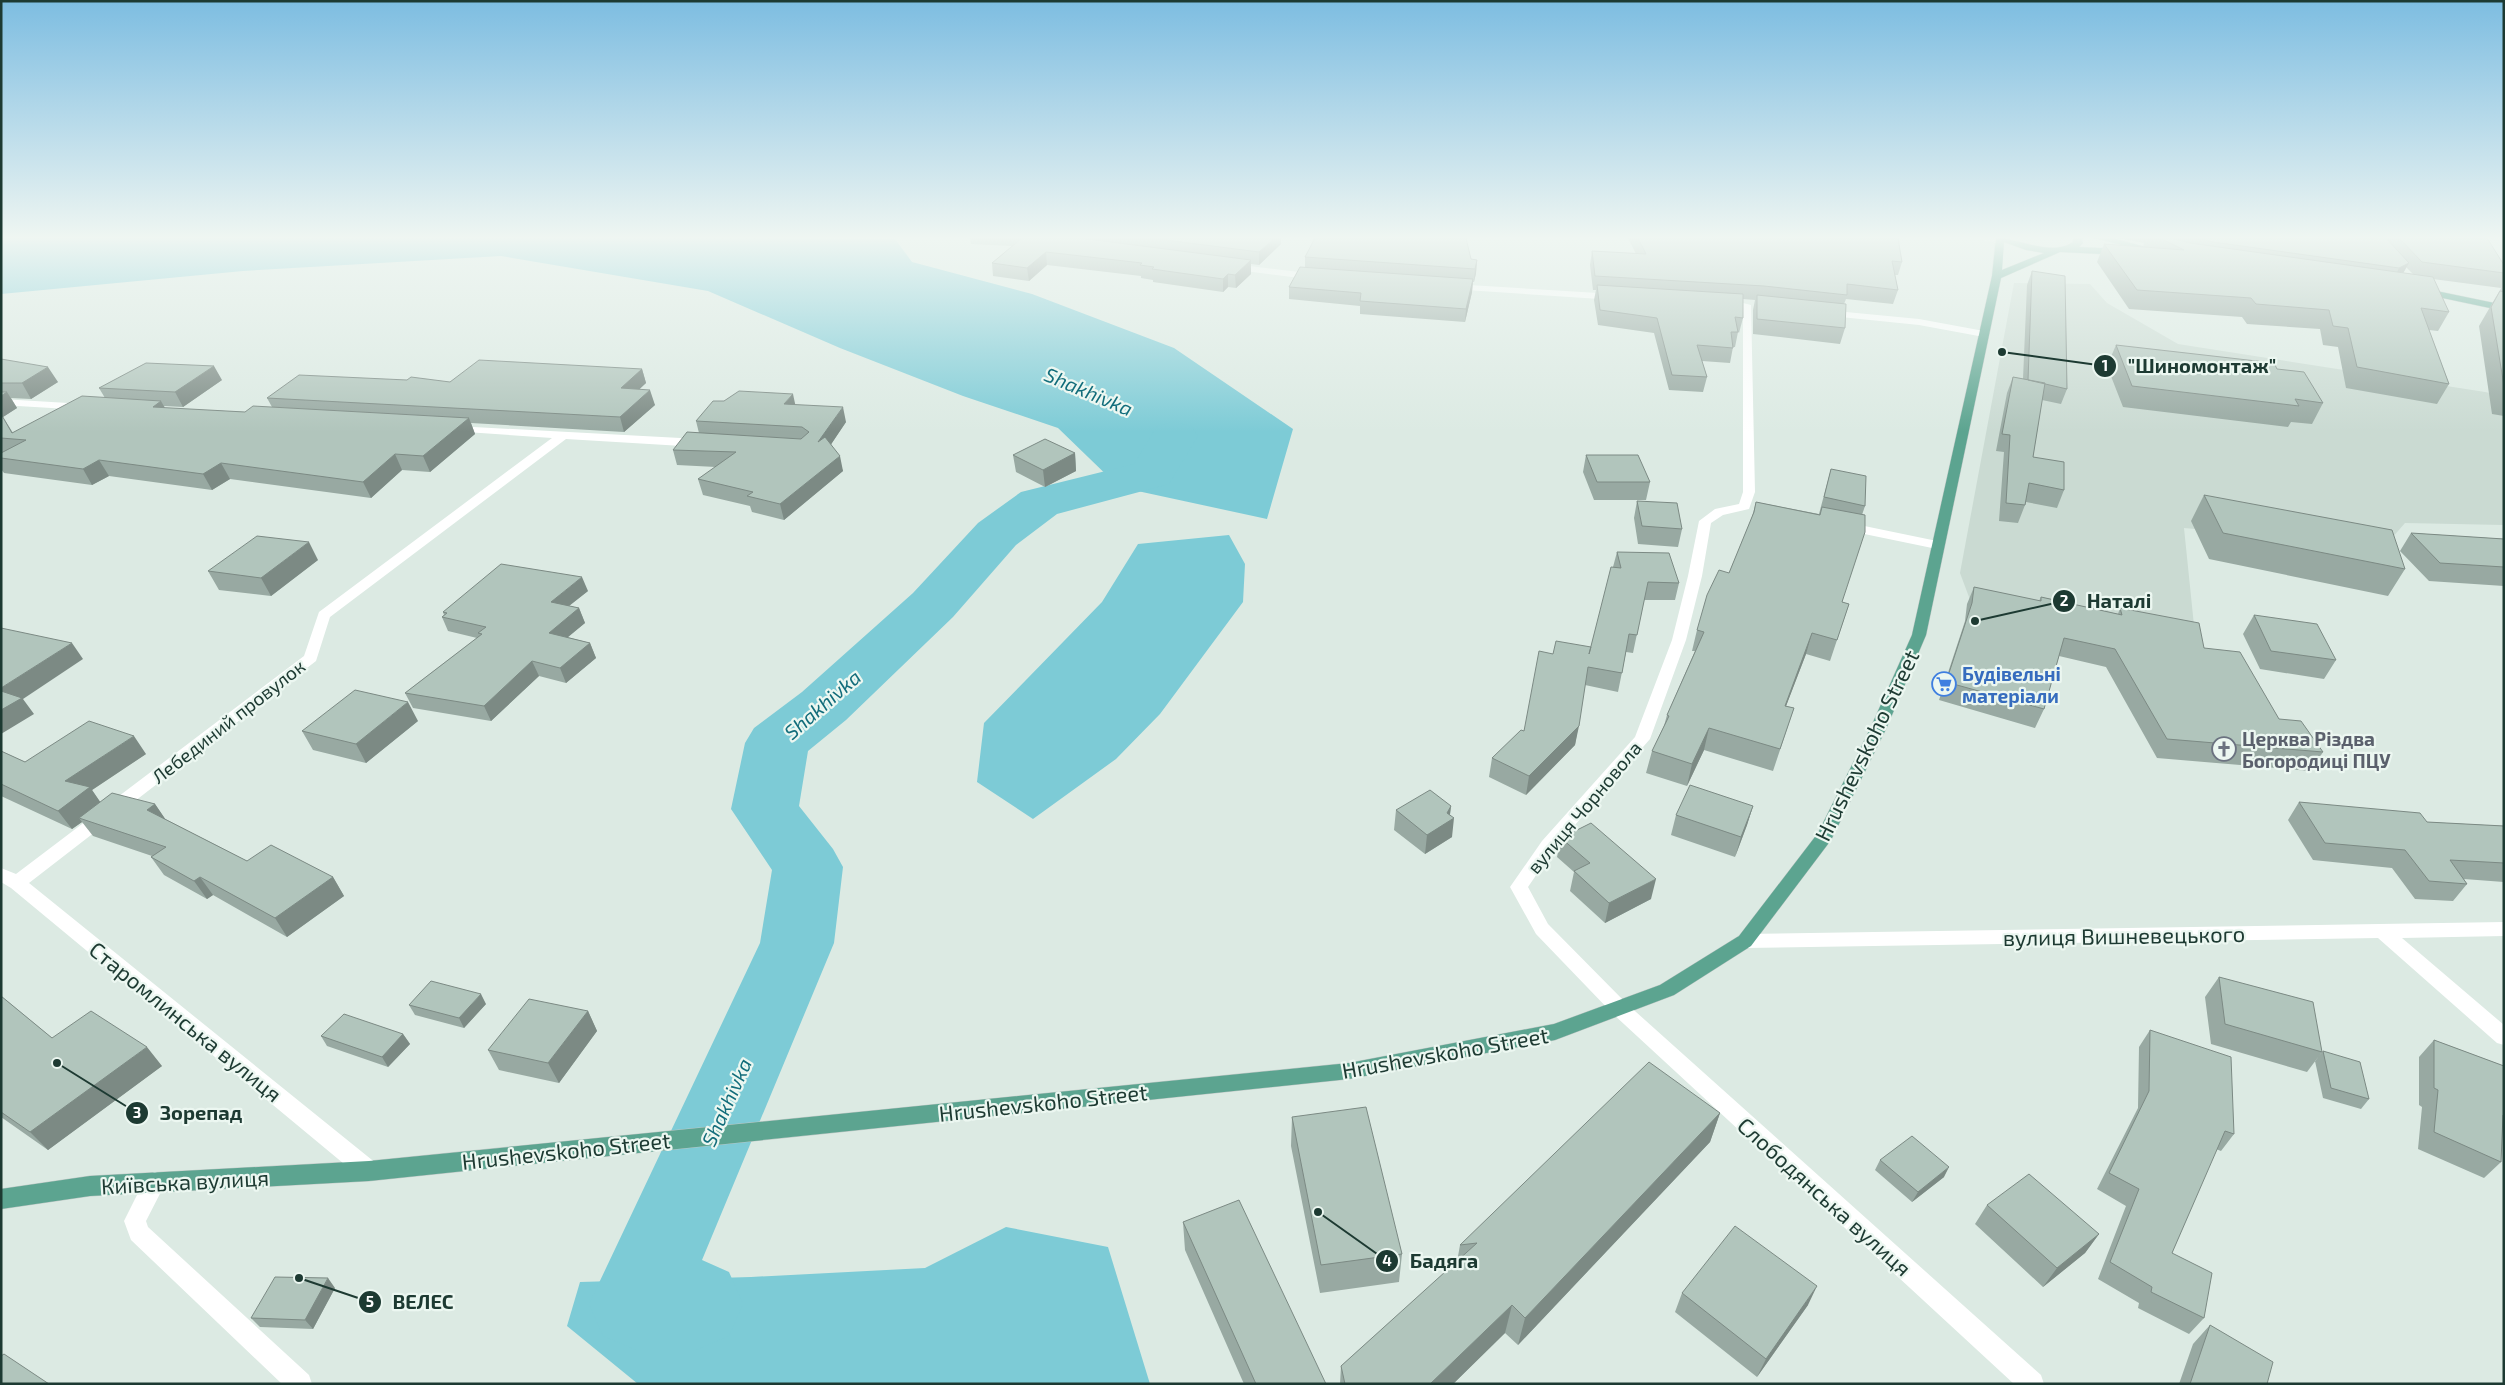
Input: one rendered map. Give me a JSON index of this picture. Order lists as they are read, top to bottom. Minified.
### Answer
{"streets":{"main road":["Hrushevskoho Street","Київська вулиця"],"street":["Лебединий провулок","вулиця Чорновола","вулиця Вишневецького","Старомлинська вулиця","Слободянська вулиця"]},"crossings":[["Лебединий провулок","Старомлинська вулиця"],["Hrushevskoho Street","вулиця Чорновола"],["Hrushevskoho Street","вулиця Вишневецького"],["Hrushevskoho Street","Старомлинська вулиця"],["Hrushevskoho Street","Київська вулиця"],["Hrushevskoho Street","Слободянська вулиця"],["вулиця Чорновола","Слободянська вулиця"],["Старомлинська вулиця","Київська вулиця"]],"water":["Shakhivka"],"places":{"other":["\"Шиномонтаж\"","Наталі","Зорепад","Бадяга","ВЕЛЕС"],"supermarket":["Будівельні матеріали"],"church":["Церква Різдва Богородиці ПЦУ"]}}
